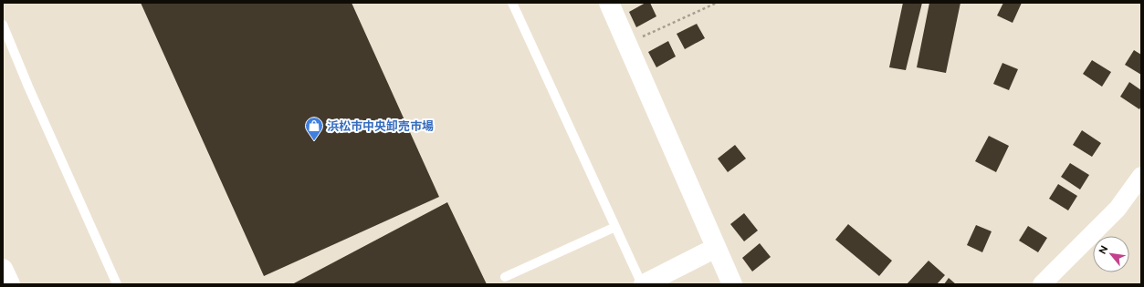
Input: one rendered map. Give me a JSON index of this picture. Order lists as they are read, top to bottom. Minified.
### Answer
{"places":{"shop":["浜松市中央卸売市場"]},"north":"top left"}
